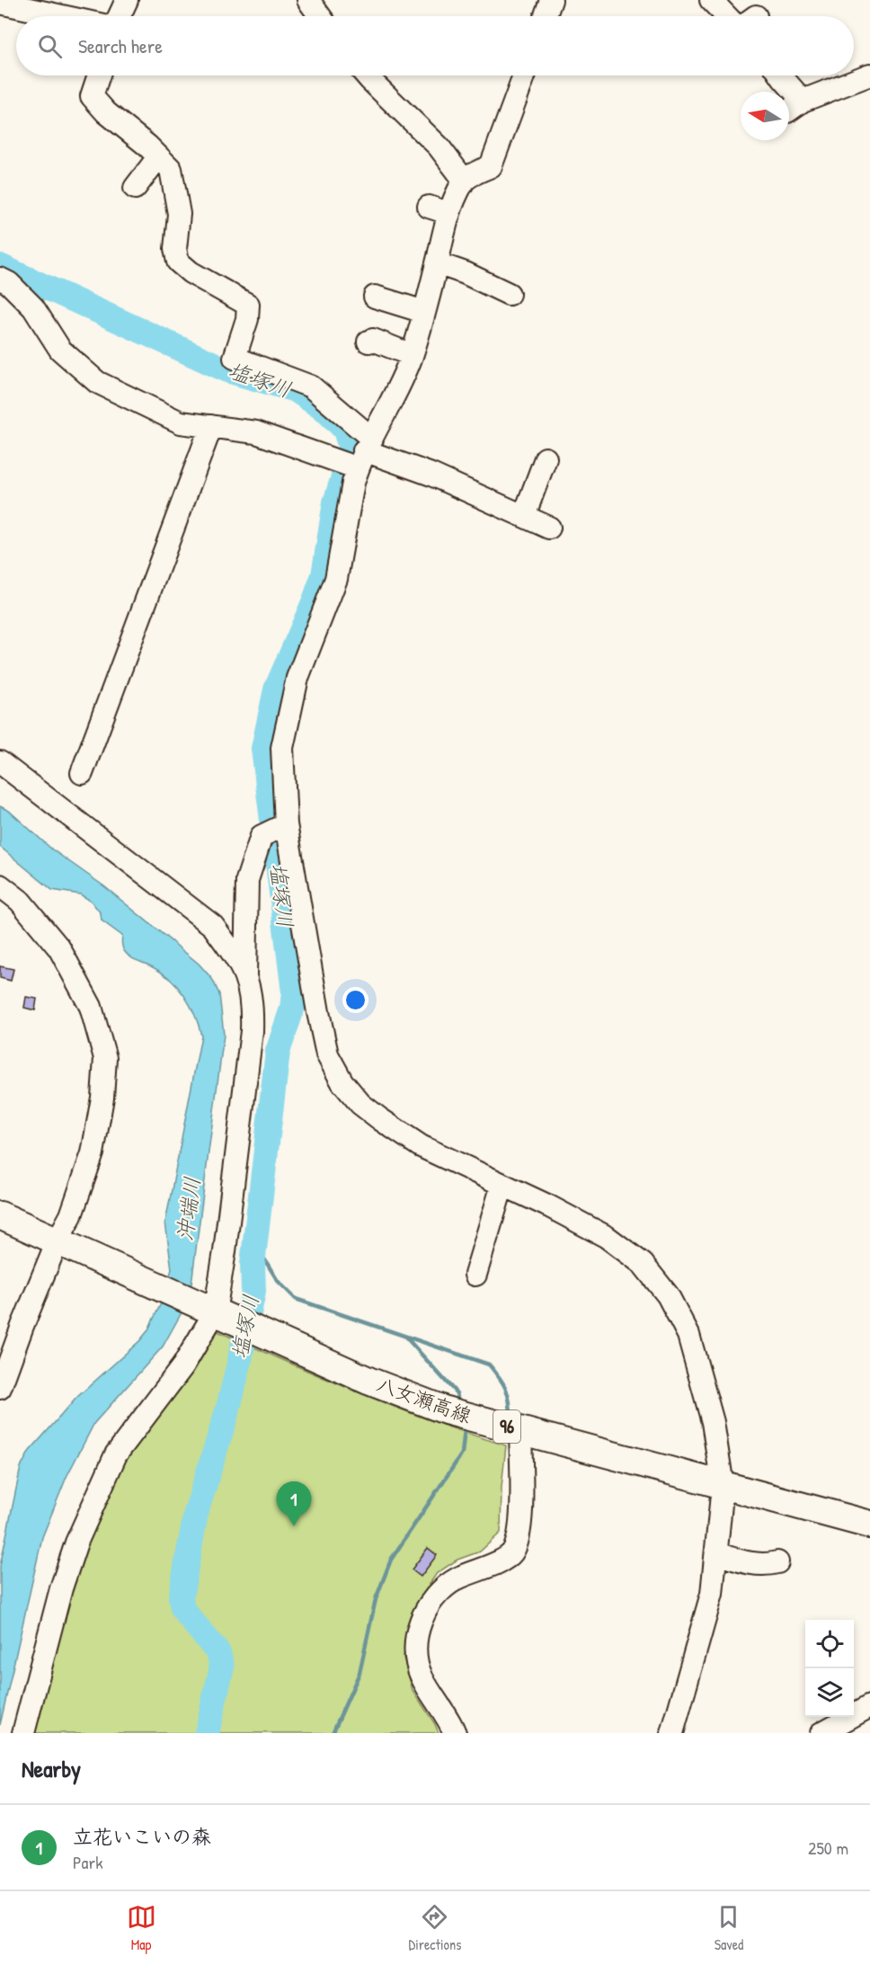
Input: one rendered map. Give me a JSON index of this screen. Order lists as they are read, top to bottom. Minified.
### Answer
{"streets":{"main road":["八女瀬高線","96"]},"water":["塩塚川","沖端川"],"north":"left","page":{"search":"Search here","pins":"1","heading":"Nearby","list":[{"mark":"1","name":"立花いこいの森","note":"Park","value":"250 m"}],"nav":["Map","Directions","Saved"]}}
